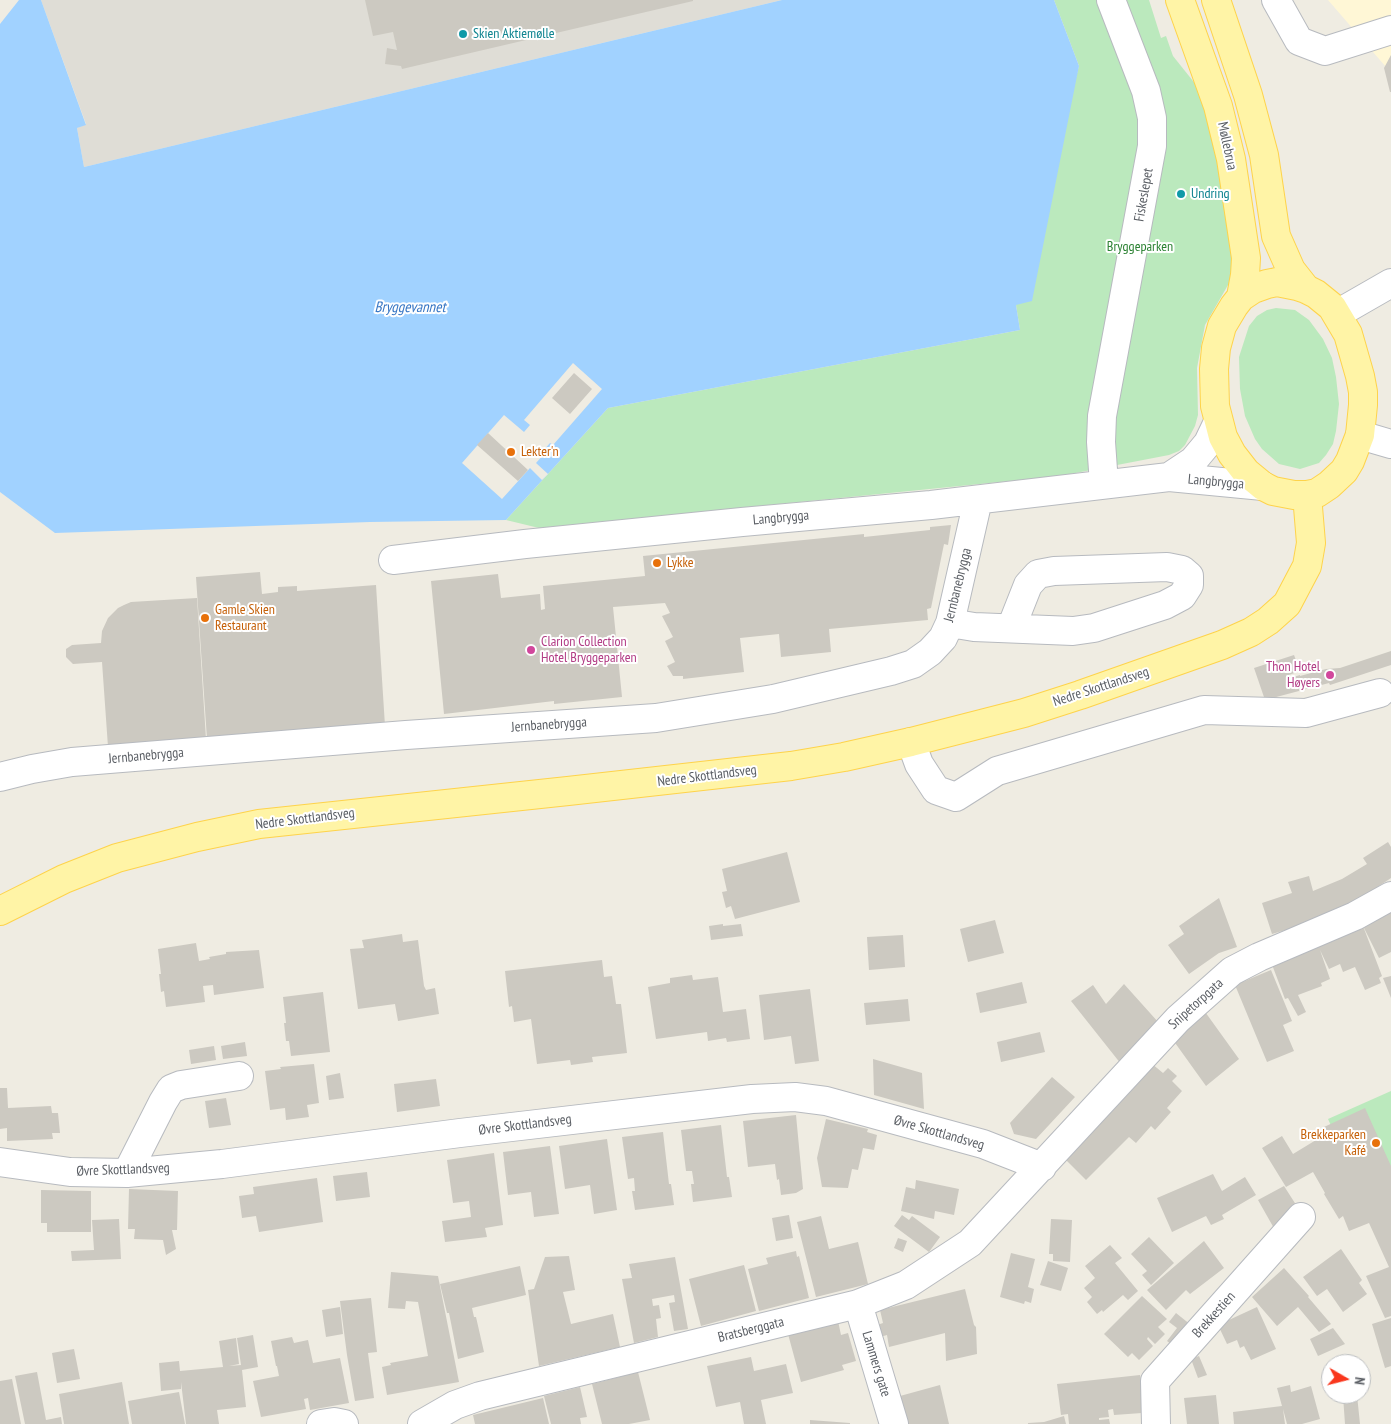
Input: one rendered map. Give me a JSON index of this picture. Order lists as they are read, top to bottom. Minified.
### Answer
{"streets":{"main road":["Møllebrua","Nedre Skottlandsveg"],"street":["Fiskeslepet","Langbrygga","Jernbanebrygga","Snipetorpgata","Øvre Skottlandsveg","Brekkestien","Bratsberggata","Lammers gate"]},"crossings":[["Fiskeslepet","Langbrygga"],["Langbrygga","Jernbanebrygga"],["Snipetorpgata","Øvre Skottlandsveg"],["Snipetorpgata","Bratsberggata"],["Øvre Skottlandsveg","Bratsberggata"],["Bratsberggata","Lammers gate"]],"water":["Bryggevannet"],"parks":["Bryggeparken"],"places":["Skien Aktiemølle","Undring","Lekter'n","Lykke","Gamle Skien Restaurant","Clarion Collection Hotel Bryggeparken","Thon Hotel Høyers","Brekkeparken Kafé"],"north":"right"}
